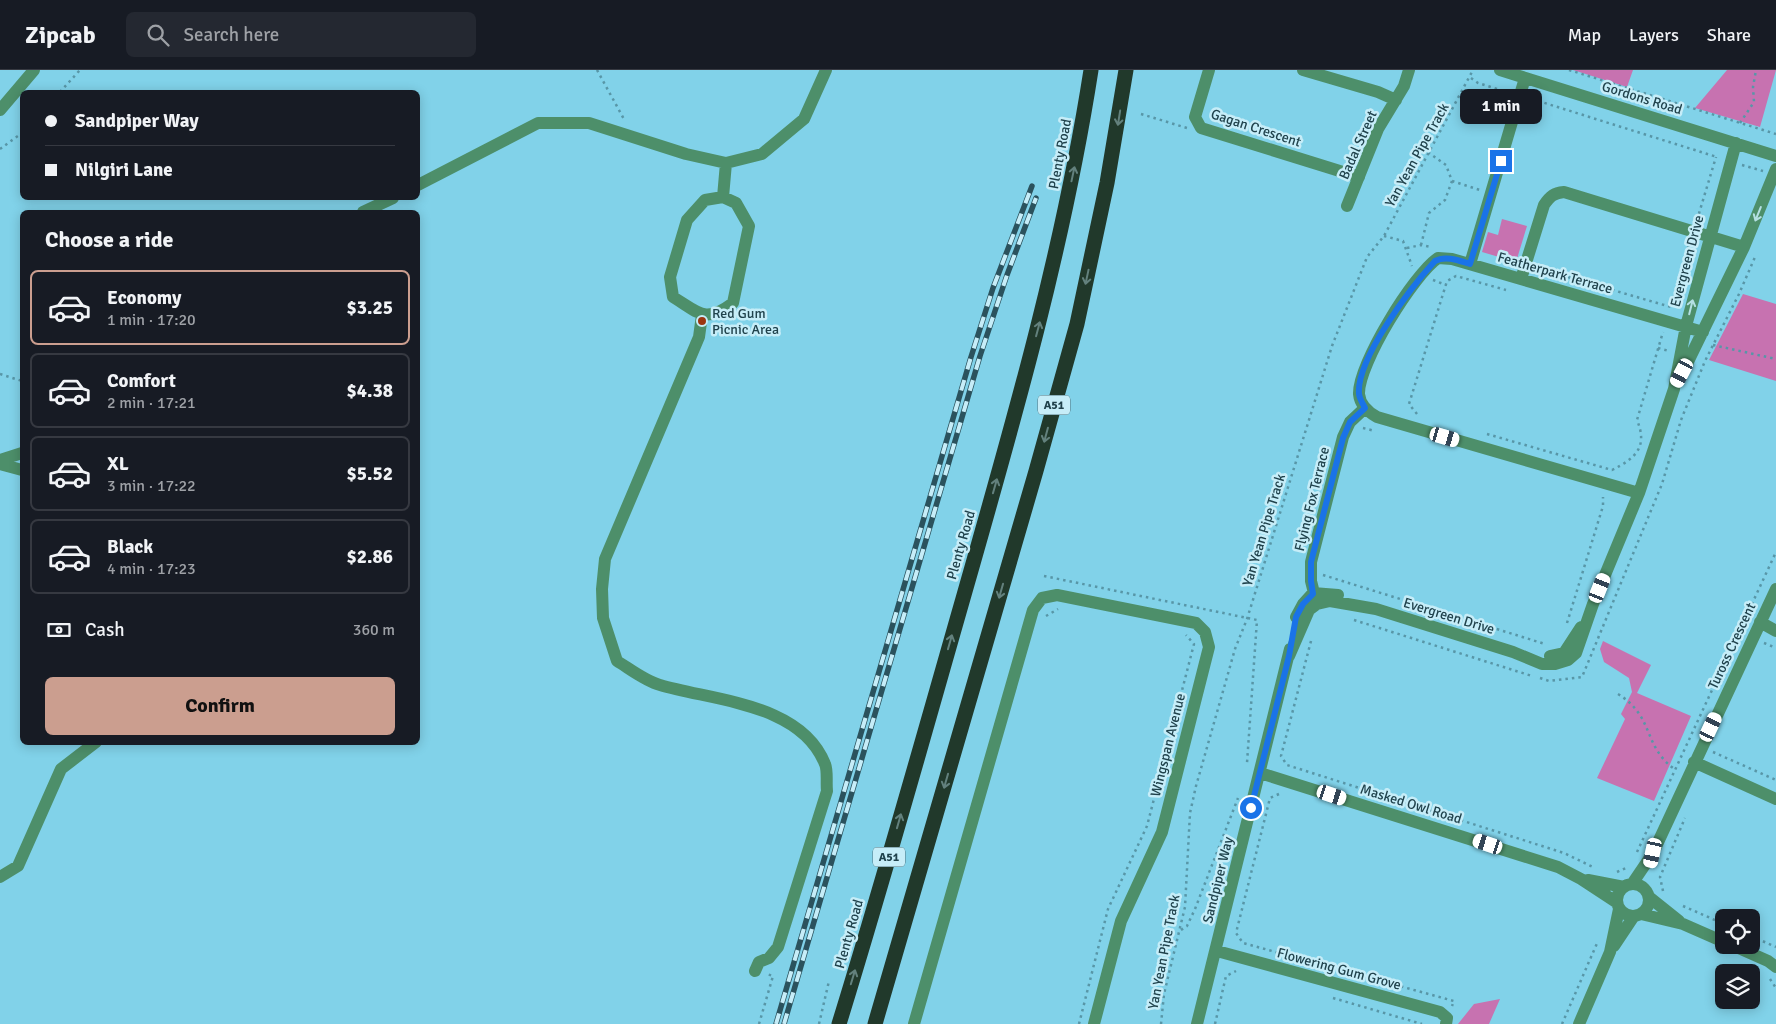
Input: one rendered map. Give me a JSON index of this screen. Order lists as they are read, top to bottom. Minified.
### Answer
{"streets":{"highway":["Plenty Road","A51"],"street":["Gordons Road","Gagan Crescent","Badal Street","Evergreen Drive","Featherpark Terrace","Flying Fox Terrace","Tuross Crescent","Wingspan Avenue","Masked Owl Road","Sandpiper Way","Flowering Gum Grove"],"path":["Yan Yean Pipe Track"]},"crossings":[["Gordons Road","Evergreen Drive"],["Gagan Crescent","Badal Street"],["Evergreen Drive","Featherpark Terrace"],["Evergreen Drive","Flying Fox Terrace"],["Evergreen Drive","Sandpiper Way"],["Featherpark Terrace","Flying Fox Terrace"],["Flying Fox Terrace","Sandpiper Way"],["Masked Owl Road","Sandpiper Way"],["Sandpiper Way","Flowering Gum Grove"]],"places":["Red Gum Picnic Area"],"page":{"header":"Zipcab","search":"Search here","nav":["Map","Layers","Share"],"bubble":"1 min","banner":["Sandpiper Way","Nilgiri Lane"],"heading":"Choose a ride","list":[{"name":"Economy","note":"1 min · 17:20","value":"$3.25"},{"name":"Comfort","note":"2 min · 17:21","value":"$4.38"},{"name":"XL","note":"3 min · 17:22","value":"$5.52"},{"name":"Black","note":"4 min · 17:23","value":"$2.86"}],"pay":["Cash","360 m"],"buttons":"Confirm"}}
